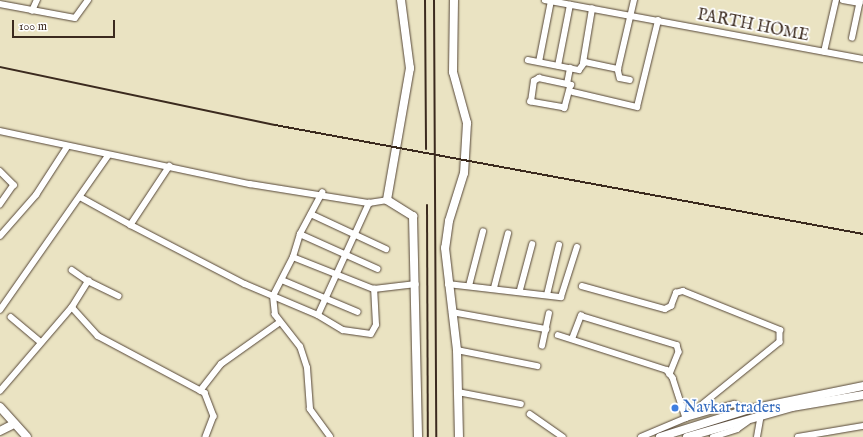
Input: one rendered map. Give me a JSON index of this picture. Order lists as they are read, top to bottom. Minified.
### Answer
{"streets":{"street":["PARTH HOME"]},"places":["Navkar traders"],"scale_bar":"100 m"}
